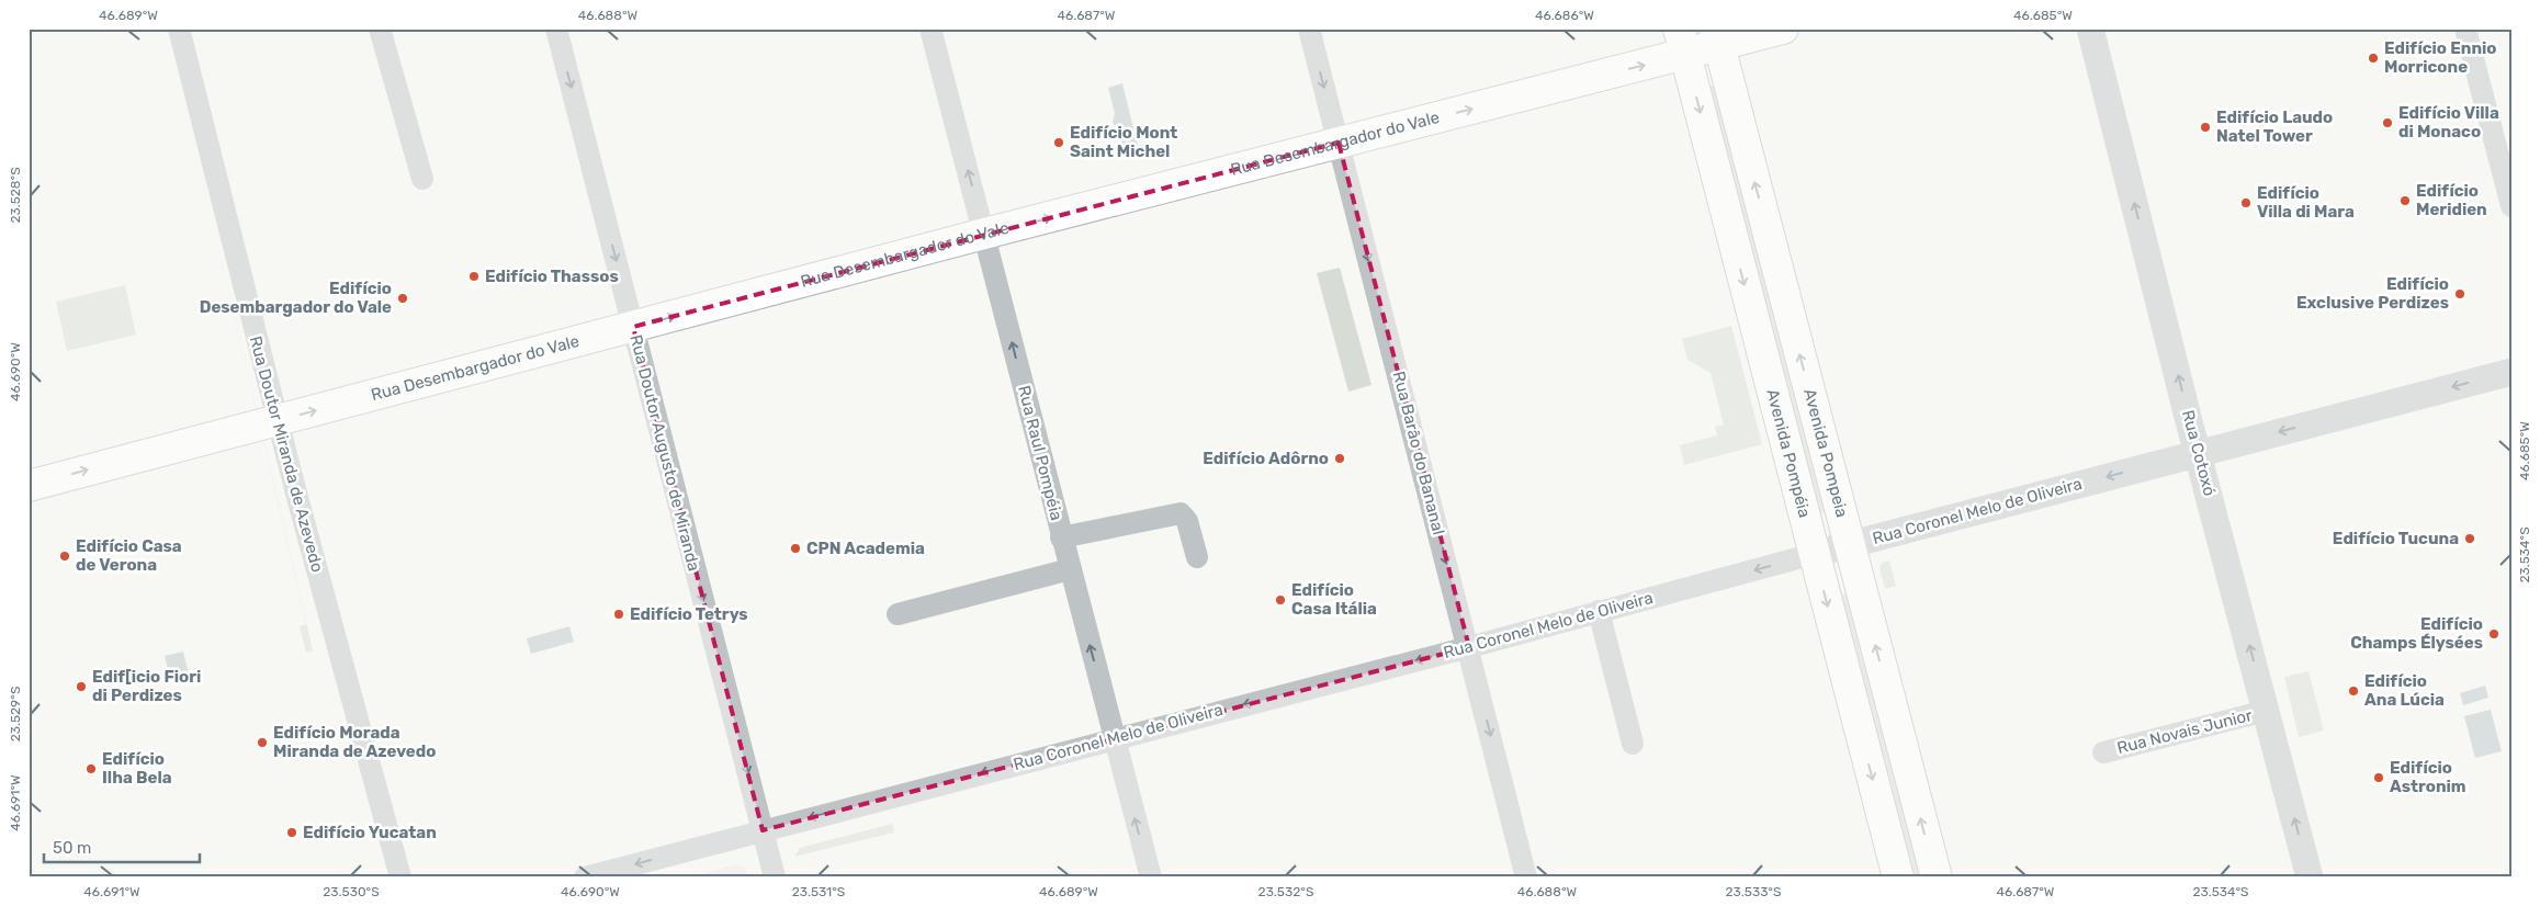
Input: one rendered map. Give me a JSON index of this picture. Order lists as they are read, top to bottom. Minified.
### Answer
{"streets":{"main road":["Rua Desembargador do Vale","Avenida Pompéia","Avenida Pompeia"],"street":["Rua Doutor Augusto de Miranda","Rua Raul Pompéia","Rua Barão do Bananal","Rua Cotoxó","Rua Doutor Miranda de Azevedo","Rua Coronel Melo de Oliveira","Rua Novais Junior"]},"crossings":[["Rua Desembargador do Vale","Rua Doutor Augusto de Miranda"],["Rua Desembargador do Vale","Rua Raul Pompéia"],["Rua Desembargador do Vale","Rua Barão do Bananal"],["Rua Desembargador do Vale","Avenida Pompéia"],["Rua Desembargador do Vale","Avenida Pompeia"],["Rua Desembargador do Vale","Rua Doutor Miranda de Azevedo"],["Rua Doutor Augusto de Miranda","Rua Coronel Melo de Oliveira"],["Rua Raul Pompéia","Rua Coronel Melo de Oliveira"],["Rua Barão do Bananal","Rua Coronel Melo de Oliveira"],["Avenida Pompéia","Rua Coronel Melo de Oliveira"],["Avenida Pompeia","Rua Coronel Melo de Oliveira"],["Rua Cotoxó","Rua Coronel Melo de Oliveira"],["Rua Cotoxó","Rua Novais Junior"]],"one_way":["Rua Desembargador do Vale","Rua Doutor Augusto de Miranda","Rua Raul Pompéia","Rua Barão do Bananal","Avenida Pompéia","Avenida Pompeia","Rua Cotoxó","Rua Coronel Melo de Oliveira"],"places":["Edifício Ennio Morricone","Edifício Villa di Monaco","Edifício Laudo Natel Tower","Edifício Mont Saint Michel","Edifício Meridien","Edifício Villa di Mara","Edifício Thassos","Edifício Exclusive Perdizes","Edifício Desembargador do Vale","Edifício Adôrno","Edifício Tucuna","CPN Academia","Edifício Casa de Verona","Edifício Casa Itália","Edifício Tetrys","Edifício Champs Élysées","Edif[icio Fiori di Perdizes","Edifício Ana Lúcia","Edifício Morada Miranda de Azevedo","Edifício Ilha Bela","Edifício Astronim","Edifício Yucatan"],"scale_bar":"50 m","coordinates":["46.689°W","46.688°W","46.687°W","46.686°W","46.685°W","23.528°S","46.690°W","23.534°S","23.529°S","46.691°W","23.530°S","23.531°S","23.532°S","23.533°S"]}
